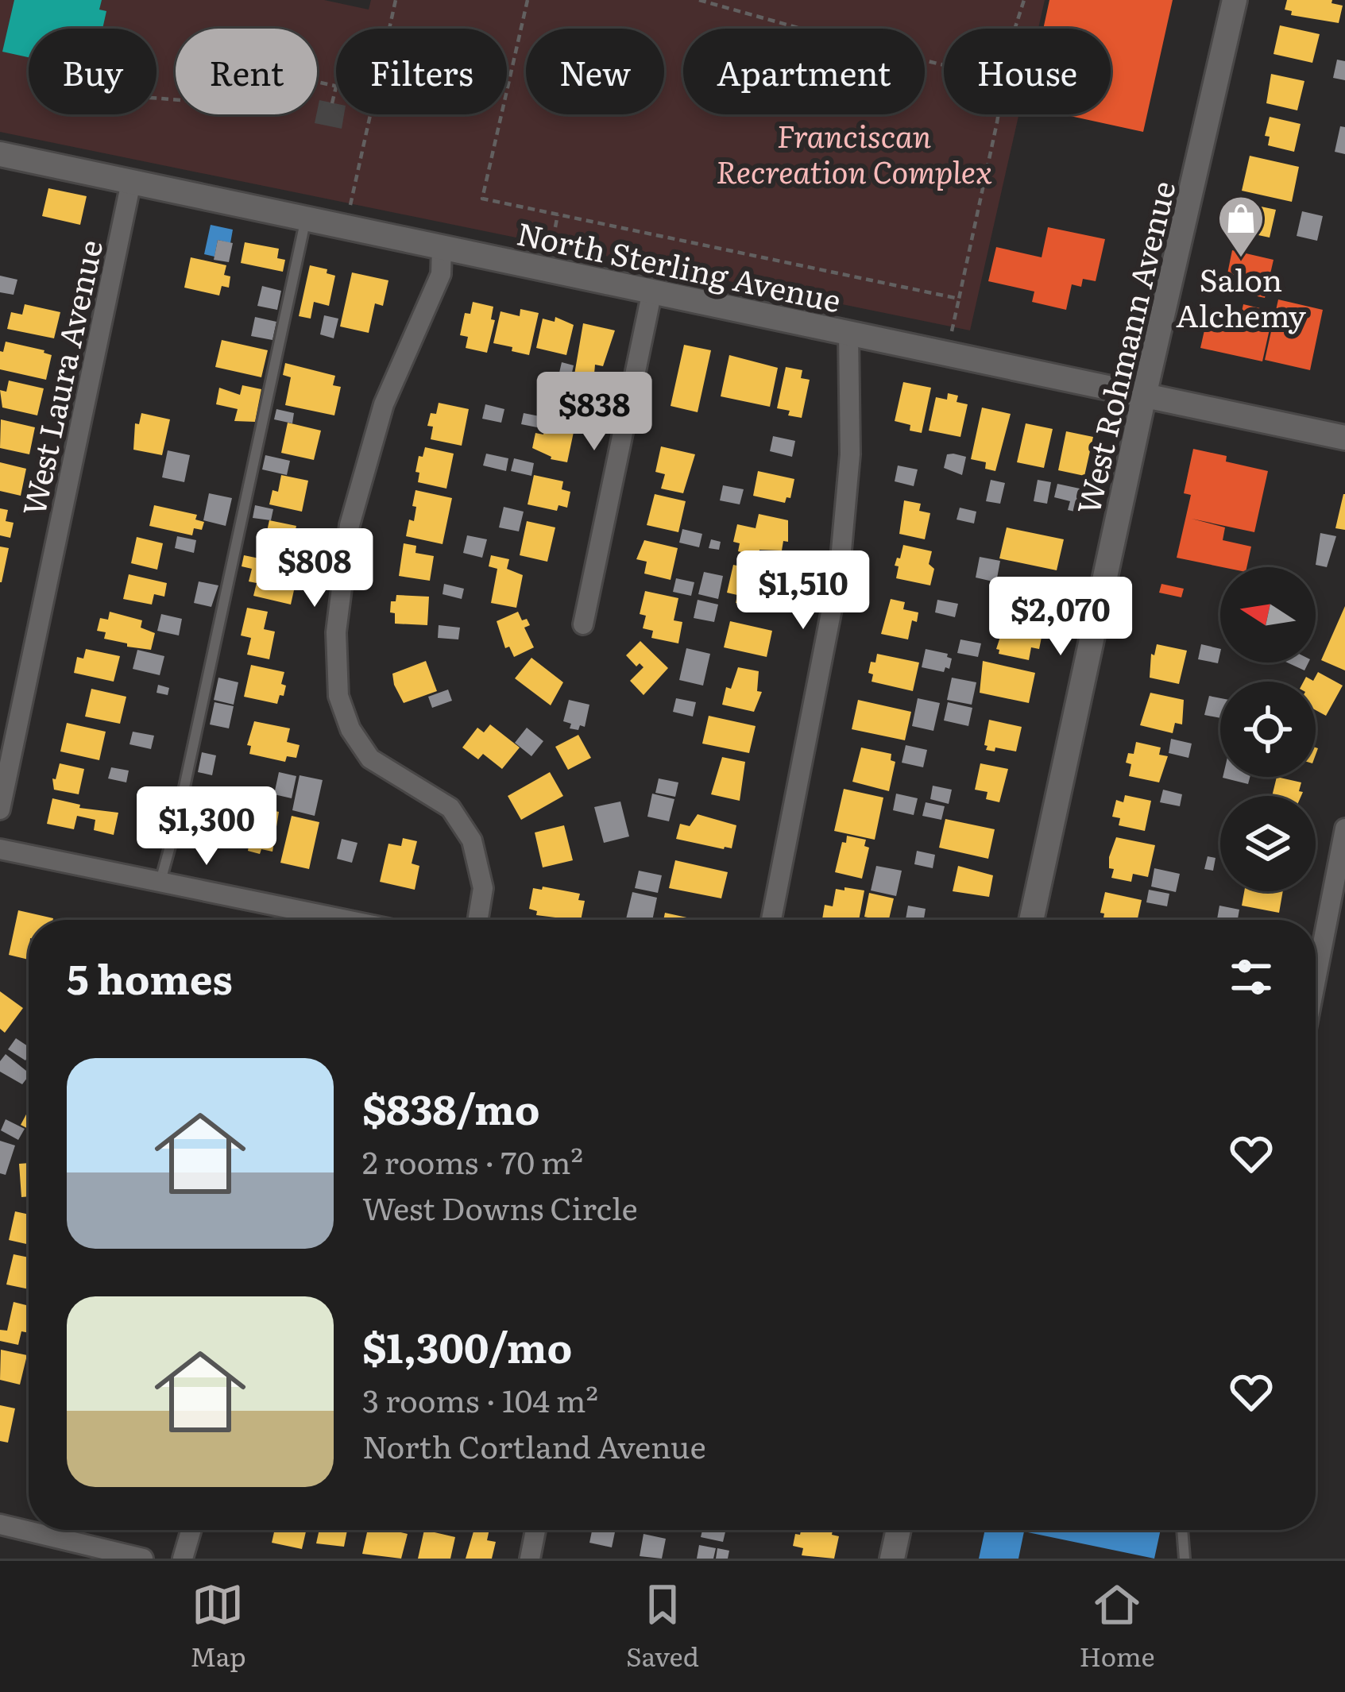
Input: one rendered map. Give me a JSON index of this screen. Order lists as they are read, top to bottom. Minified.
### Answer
{"streets":{"street":["North Sterling Avenue","West Rohmann Avenue","West Laura Avenue"]},"crossings":[["North Sterling Avenue","West Rohmann Avenue"],["North Sterling Avenue","West Laura Avenue"]],"parks":["Franciscan Recreation Complex"],"places":{"shop":["Salon Alchemy"]},"north":"left","page":{"chip":["Buy","Rent","Filters","New","Apartment","House"],"price":["$838","$808","$1,510","$2,070","$1,300"],"heading":"5 homes","list":[{"name":"$838/mo","note":"2 rooms · 70 m² · West Downs Circle"},{"name":"$1,300/mo","note":"3 rooms · 104 m² · North Cortland Avenue"}],"tabs":["Map","Saved","Home"]}}
